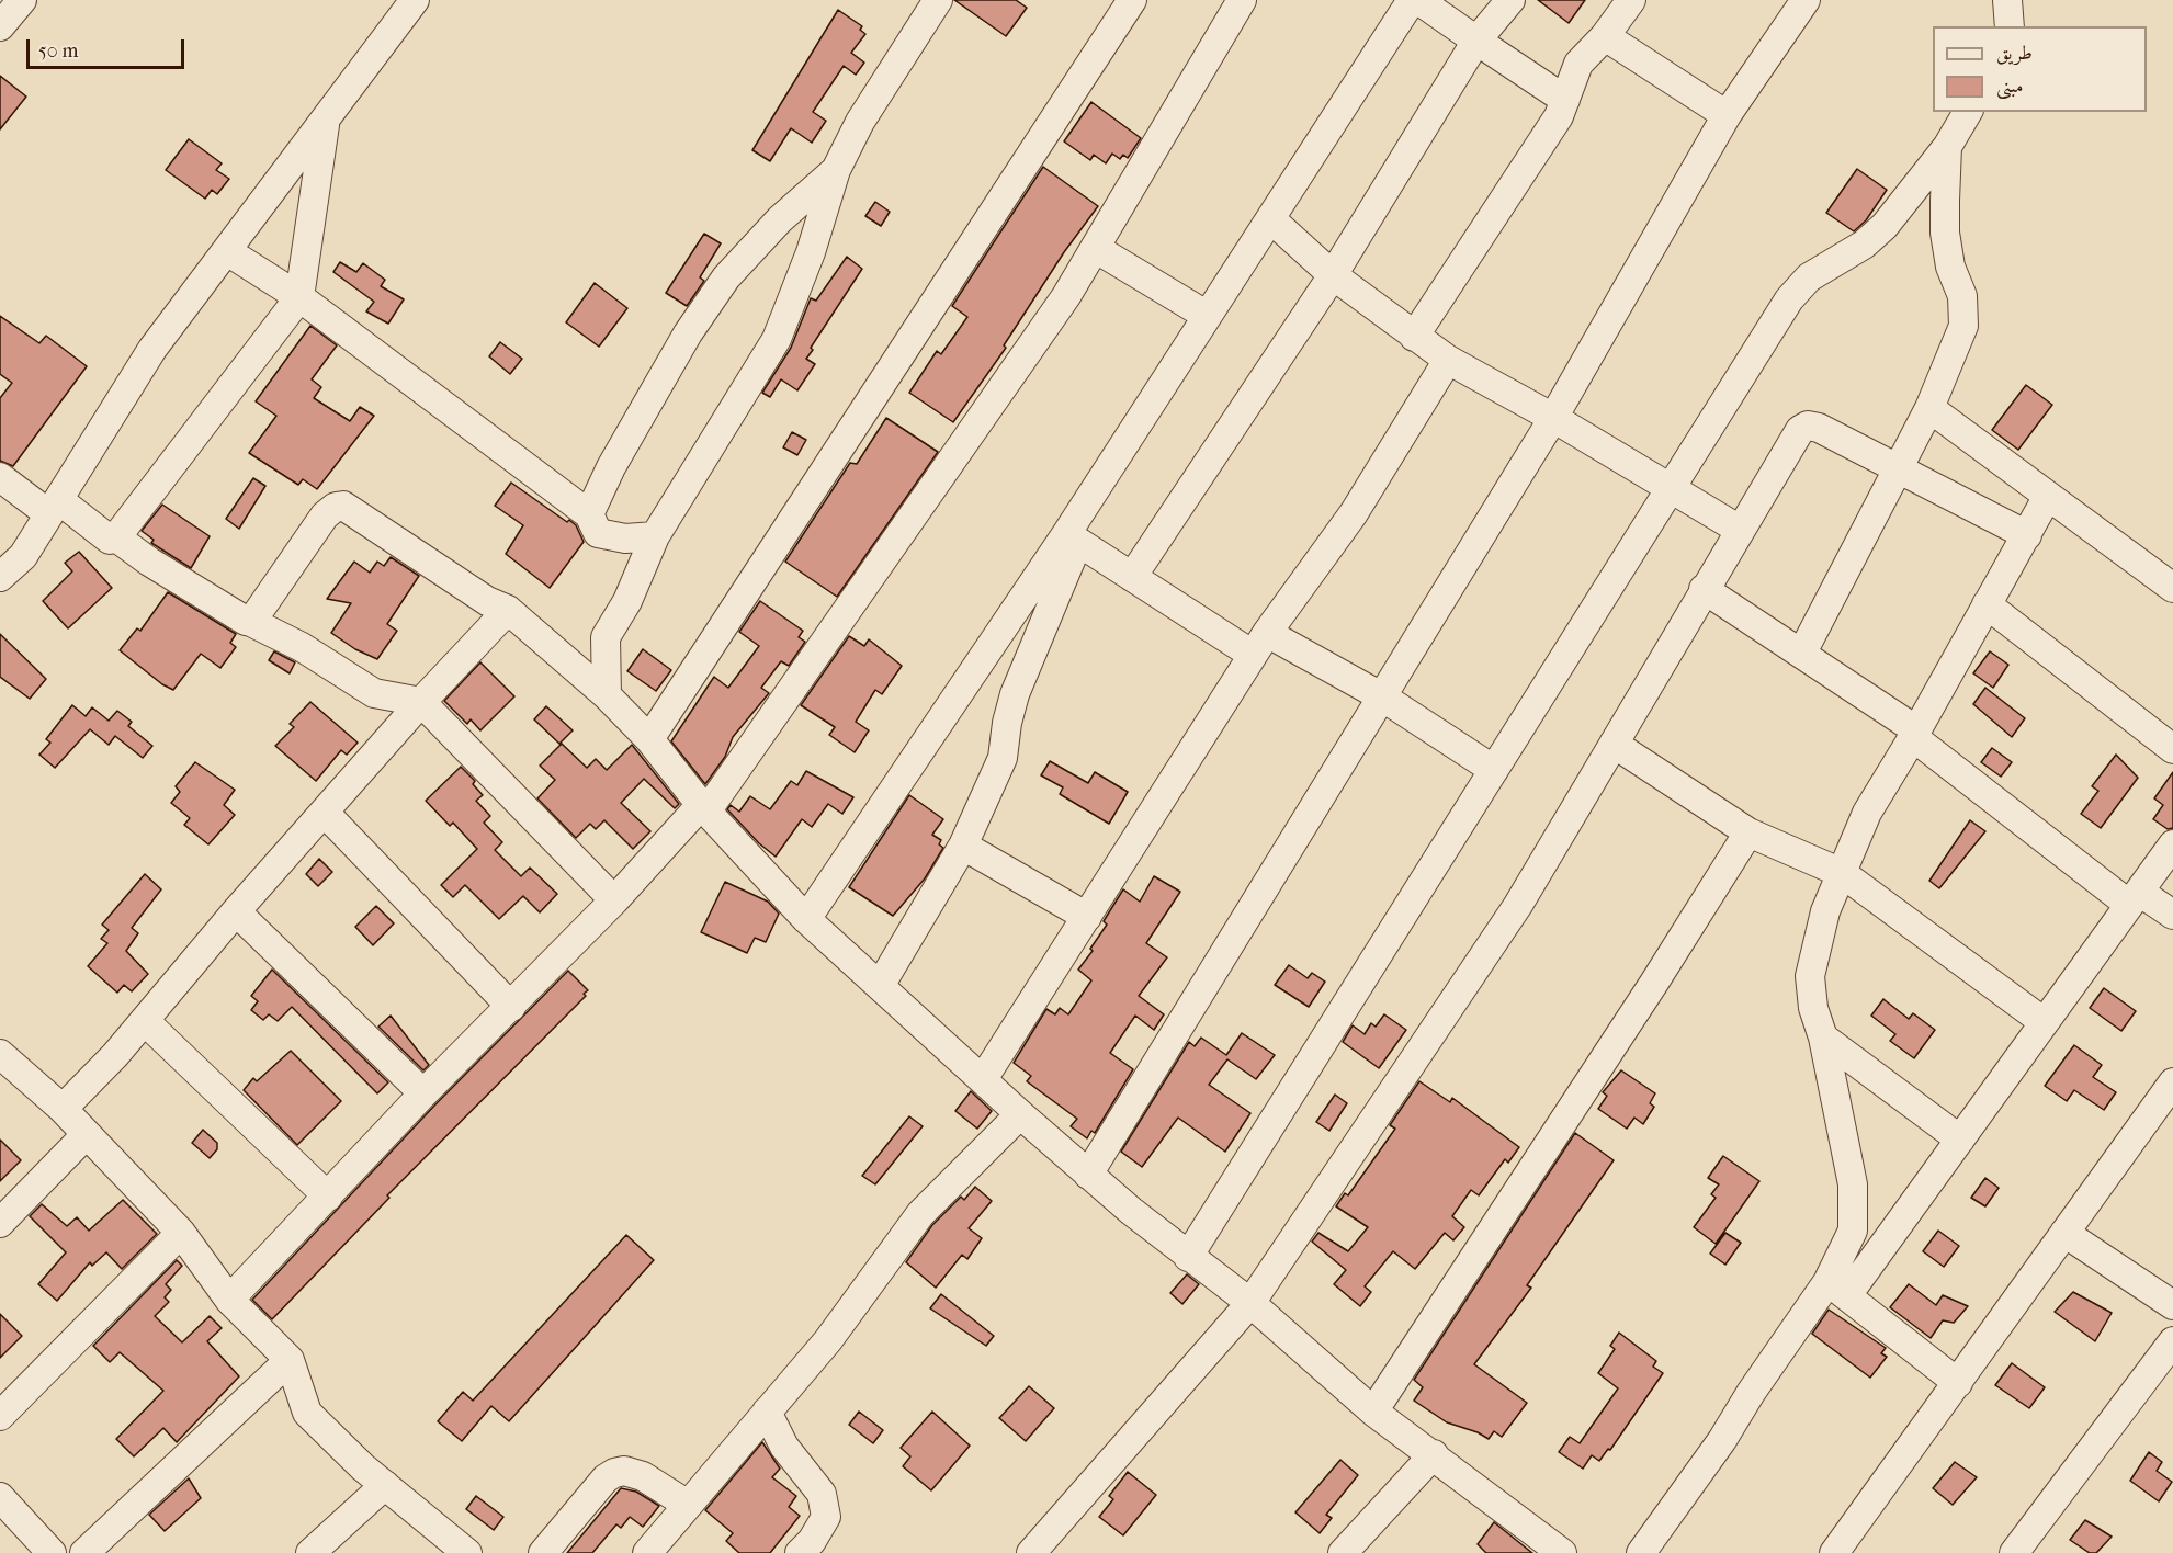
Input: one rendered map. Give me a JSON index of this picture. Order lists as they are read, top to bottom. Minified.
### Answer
{"legend":["طريق","مبنى"],"scale_bar":"50 m"}
